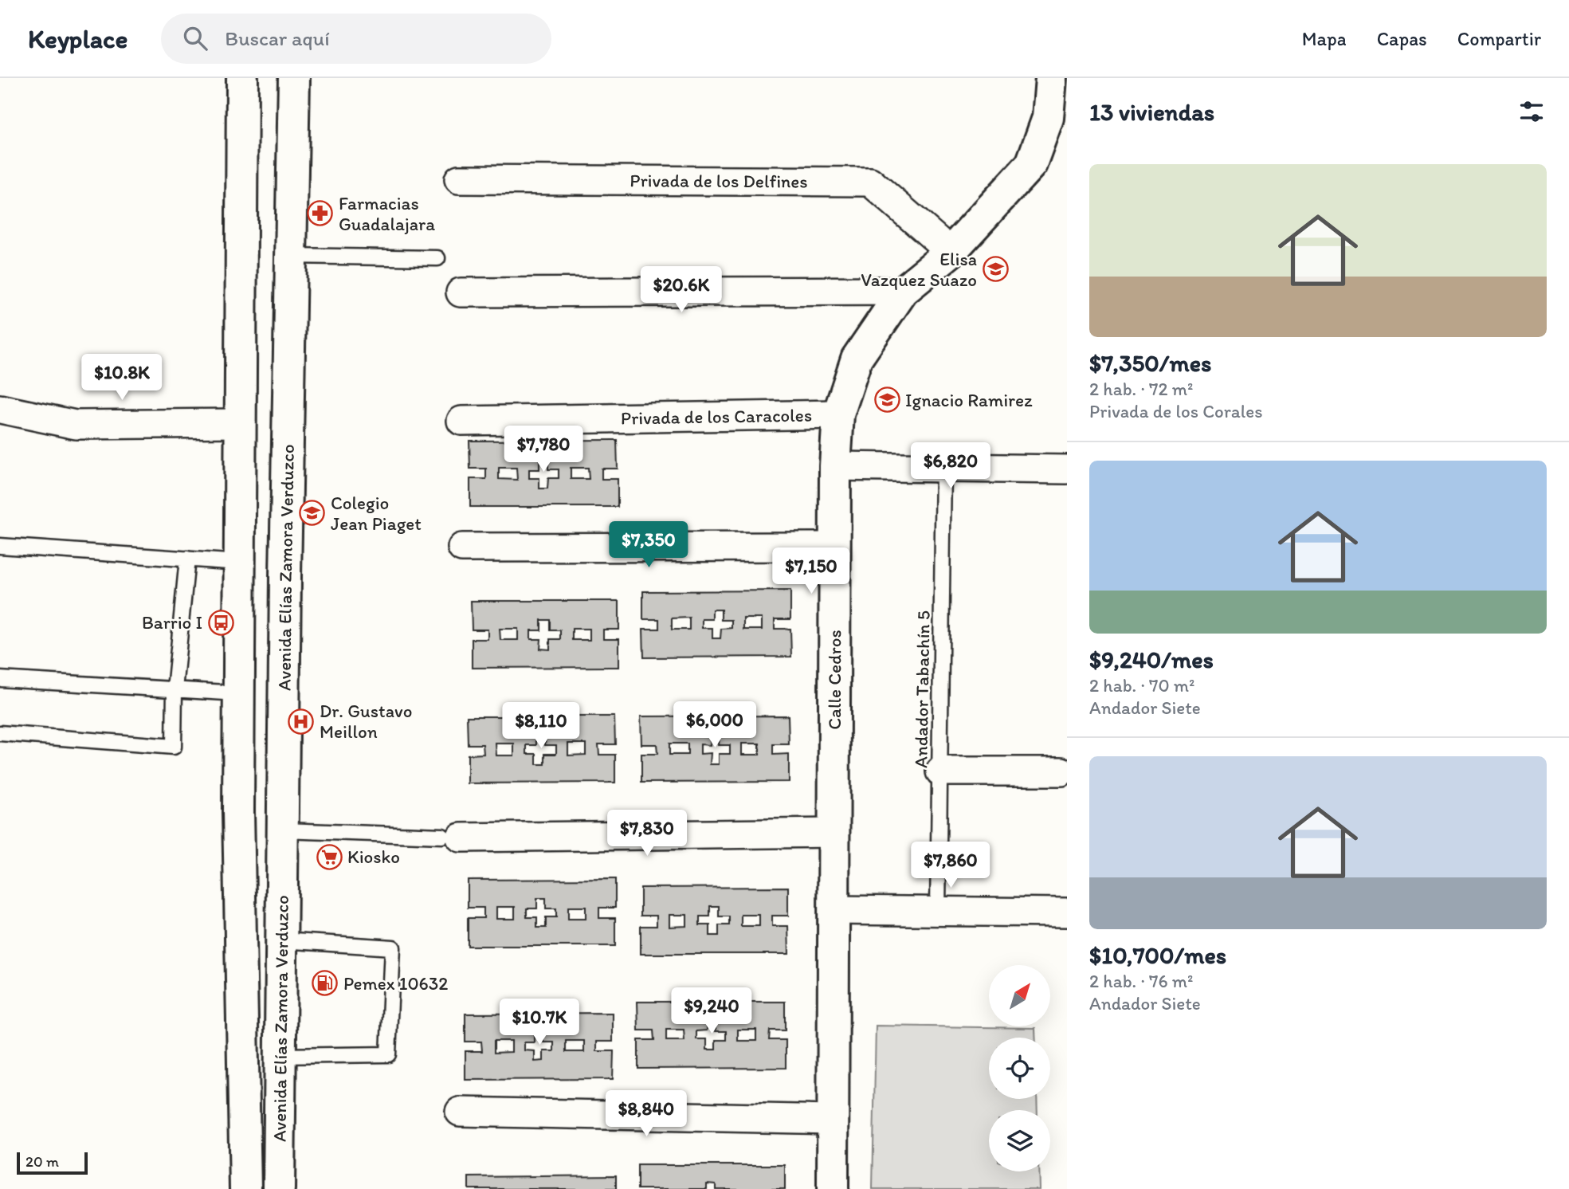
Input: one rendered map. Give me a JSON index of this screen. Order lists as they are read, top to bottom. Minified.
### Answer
{"streets":{"main road":["Avenida Elías Zamora Verduzco","Calle Cedros"],"street":["Privada de los Delfines","Privada de los Caracoles"],"lane":["Andador Tabachín 5"]},"crossings":[["Privada de los Delfines","Calle Cedros"],["Privada de los Caracoles","Calle Cedros"]],"places":{"pharmacy":["Farmacias Guadalajara"],"school or university":["Elisa Vazquez Suazo","Ignacio Ramirez","Colegio Jean Piaget"],"bus stop":["Barrio I"],"hospital":["Dr. Gustavo Meillon"],"supermarket":["Kiosko"],"fuel station":["Pemex 10632"]},"scale_bar":"20 m","north":"top right","page":{"header":"Keyplace","search":"Buscar aquí","nav":["Mapa","Capas","Compartir"],"heading":"13 viviendas","list":[{"name":"$7,350/mes","note":"2 hab. · 72 m² · Privada de los Corales"},{"name":"$9,240/mes","note":"2 hab. · 70 m² · Andador Siete"},{"name":"$10,700/mes","note":"2 hab. · 76 m² · Andador Siete"}],"price":["$20.6K","$10.8K","$7,780","$6,820","$7,350","$7,150","$6,000","$8,110","$7,830","$7,860","$9,240","$10.7K","$8,840"],"scale":"20 m"}}
